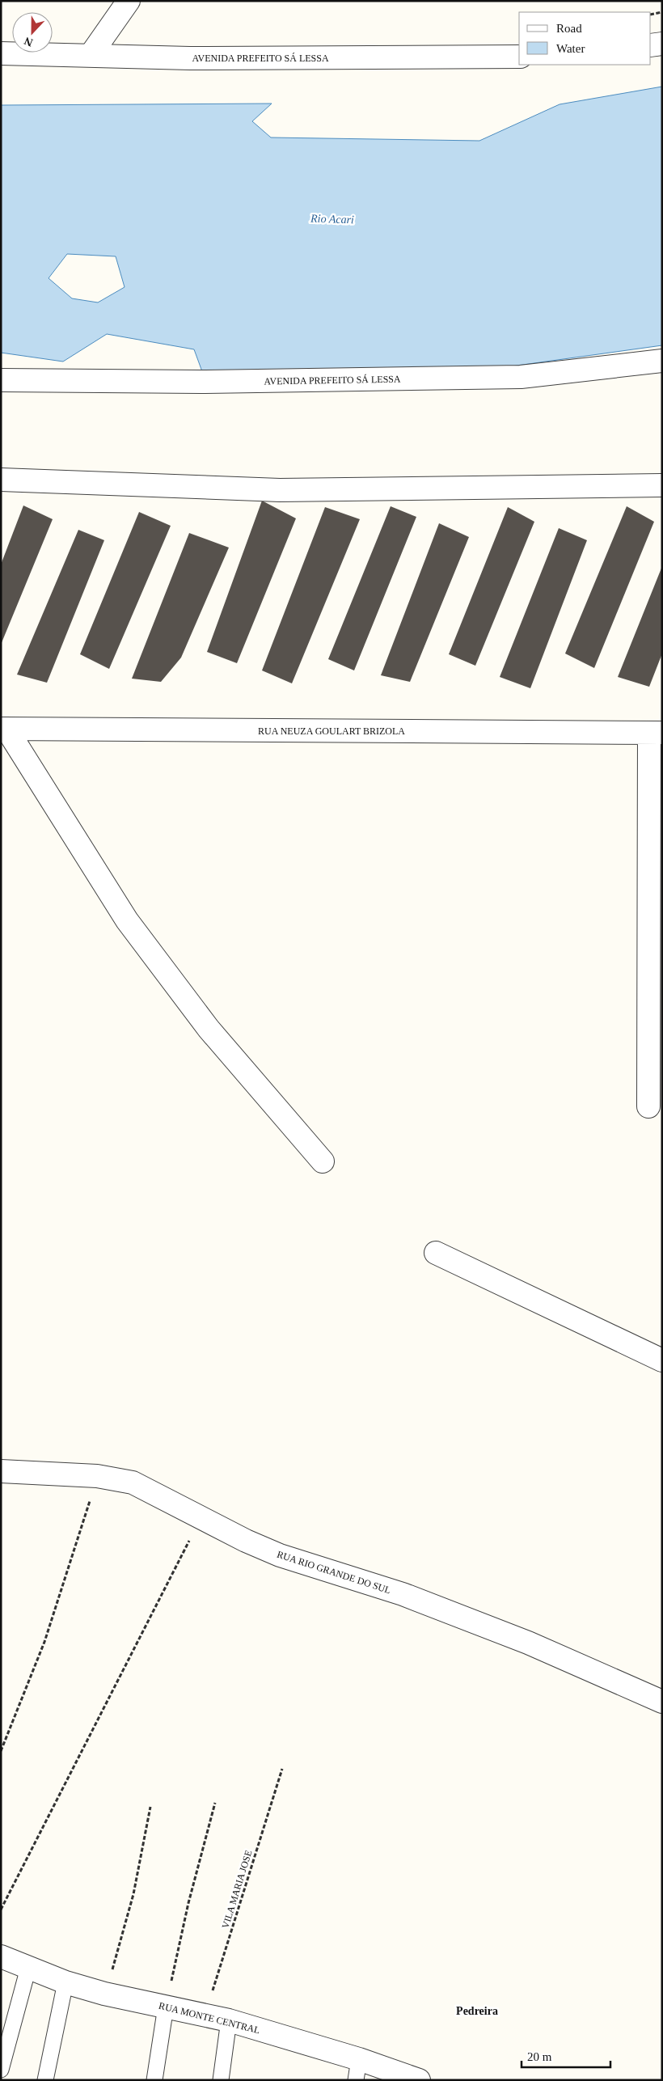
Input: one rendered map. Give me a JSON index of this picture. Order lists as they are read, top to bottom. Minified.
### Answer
{"streets":{"street":["AVENIDA PREFEITO SÁ LESSA","RUA NEUZA GOULART BRIZOLA","RUA RIO GRANDE DO SUL","RUA MONTE CENTRAL"],"path":["VILA MARIA JOSE"]},"crossings":[["VILA MARIA JOSE","RUA MONTE CENTRAL"]],"districts":["Pedreira"],"water":["Rio Acari"],"legend":["Road","Water"],"scale_bar":"20 m","north":"bottom"}
